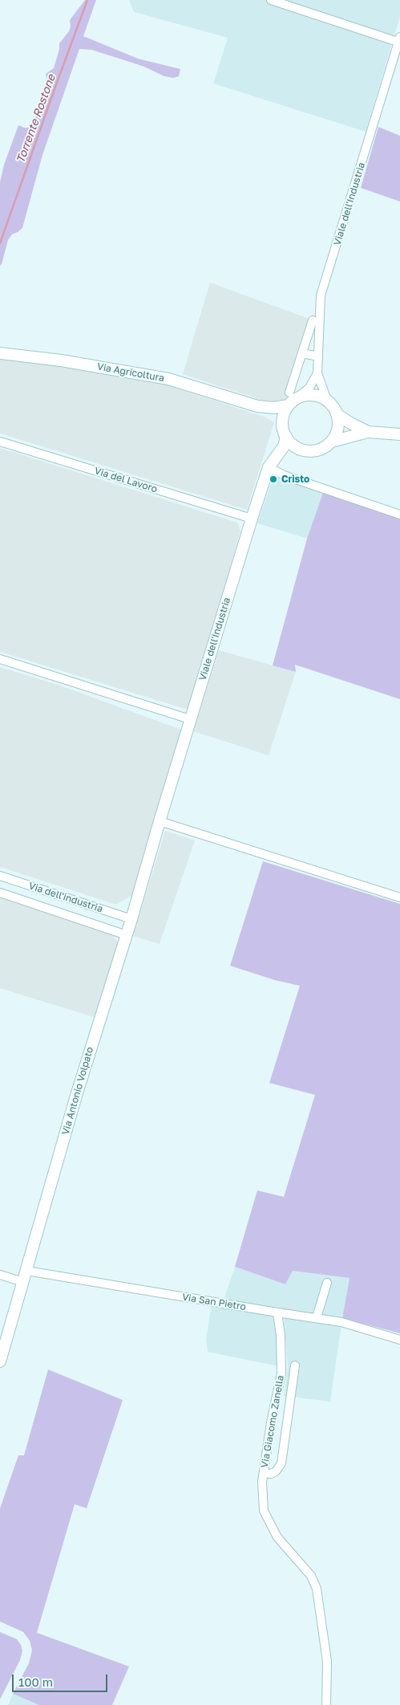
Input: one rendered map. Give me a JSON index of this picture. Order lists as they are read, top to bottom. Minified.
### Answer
{"streets":{"street":["Viale dell'Industria","Via Agricoltura","Via del Lavoro","Via dell'industria","Via Antonio Volpato","Via San Pietro","Via Giacomo Zanella"]},"crossings":[["Viale dell'Industria","Via Agricoltura"],["Viale dell'Industria","Via del Lavoro"],["Viale dell'Industria","Via Antonio Volpato"],["Via dell'industria","Via Antonio Volpato"],["Via Antonio Volpato","Via San Pietro"],["Via San Pietro","Via Giacomo Zanella"]],"water":["Torrente Rostone"],"places":["Cristo"],"scale_bar":"100 m"}
